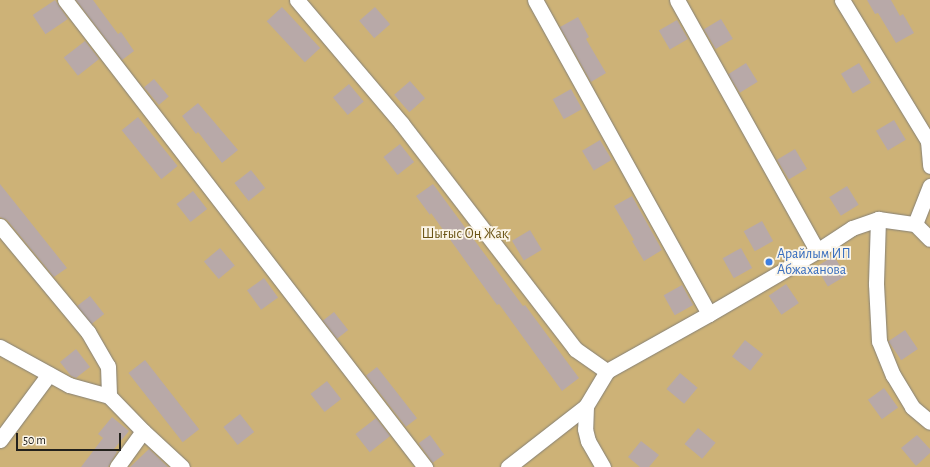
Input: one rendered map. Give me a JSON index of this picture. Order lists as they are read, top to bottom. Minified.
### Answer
{"parks":["Шығыс Оң Жақ"],"places":["Арайлым ИП Абжаханова"],"scale_bar":"50 m"}
